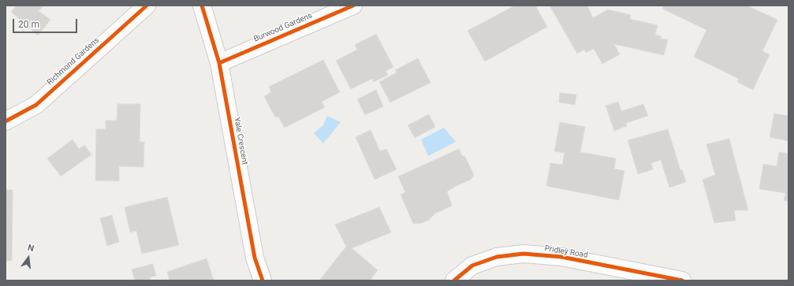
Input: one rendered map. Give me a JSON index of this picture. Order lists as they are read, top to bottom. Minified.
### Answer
{"streets":{"street":["Burwood Gardens","Richmond Gardens","Yale Crescent","Pridley Road"]},"crossings":[["Burwood Gardens","Yale Crescent"]],"scale_bar":"20 m","north":"top"}
